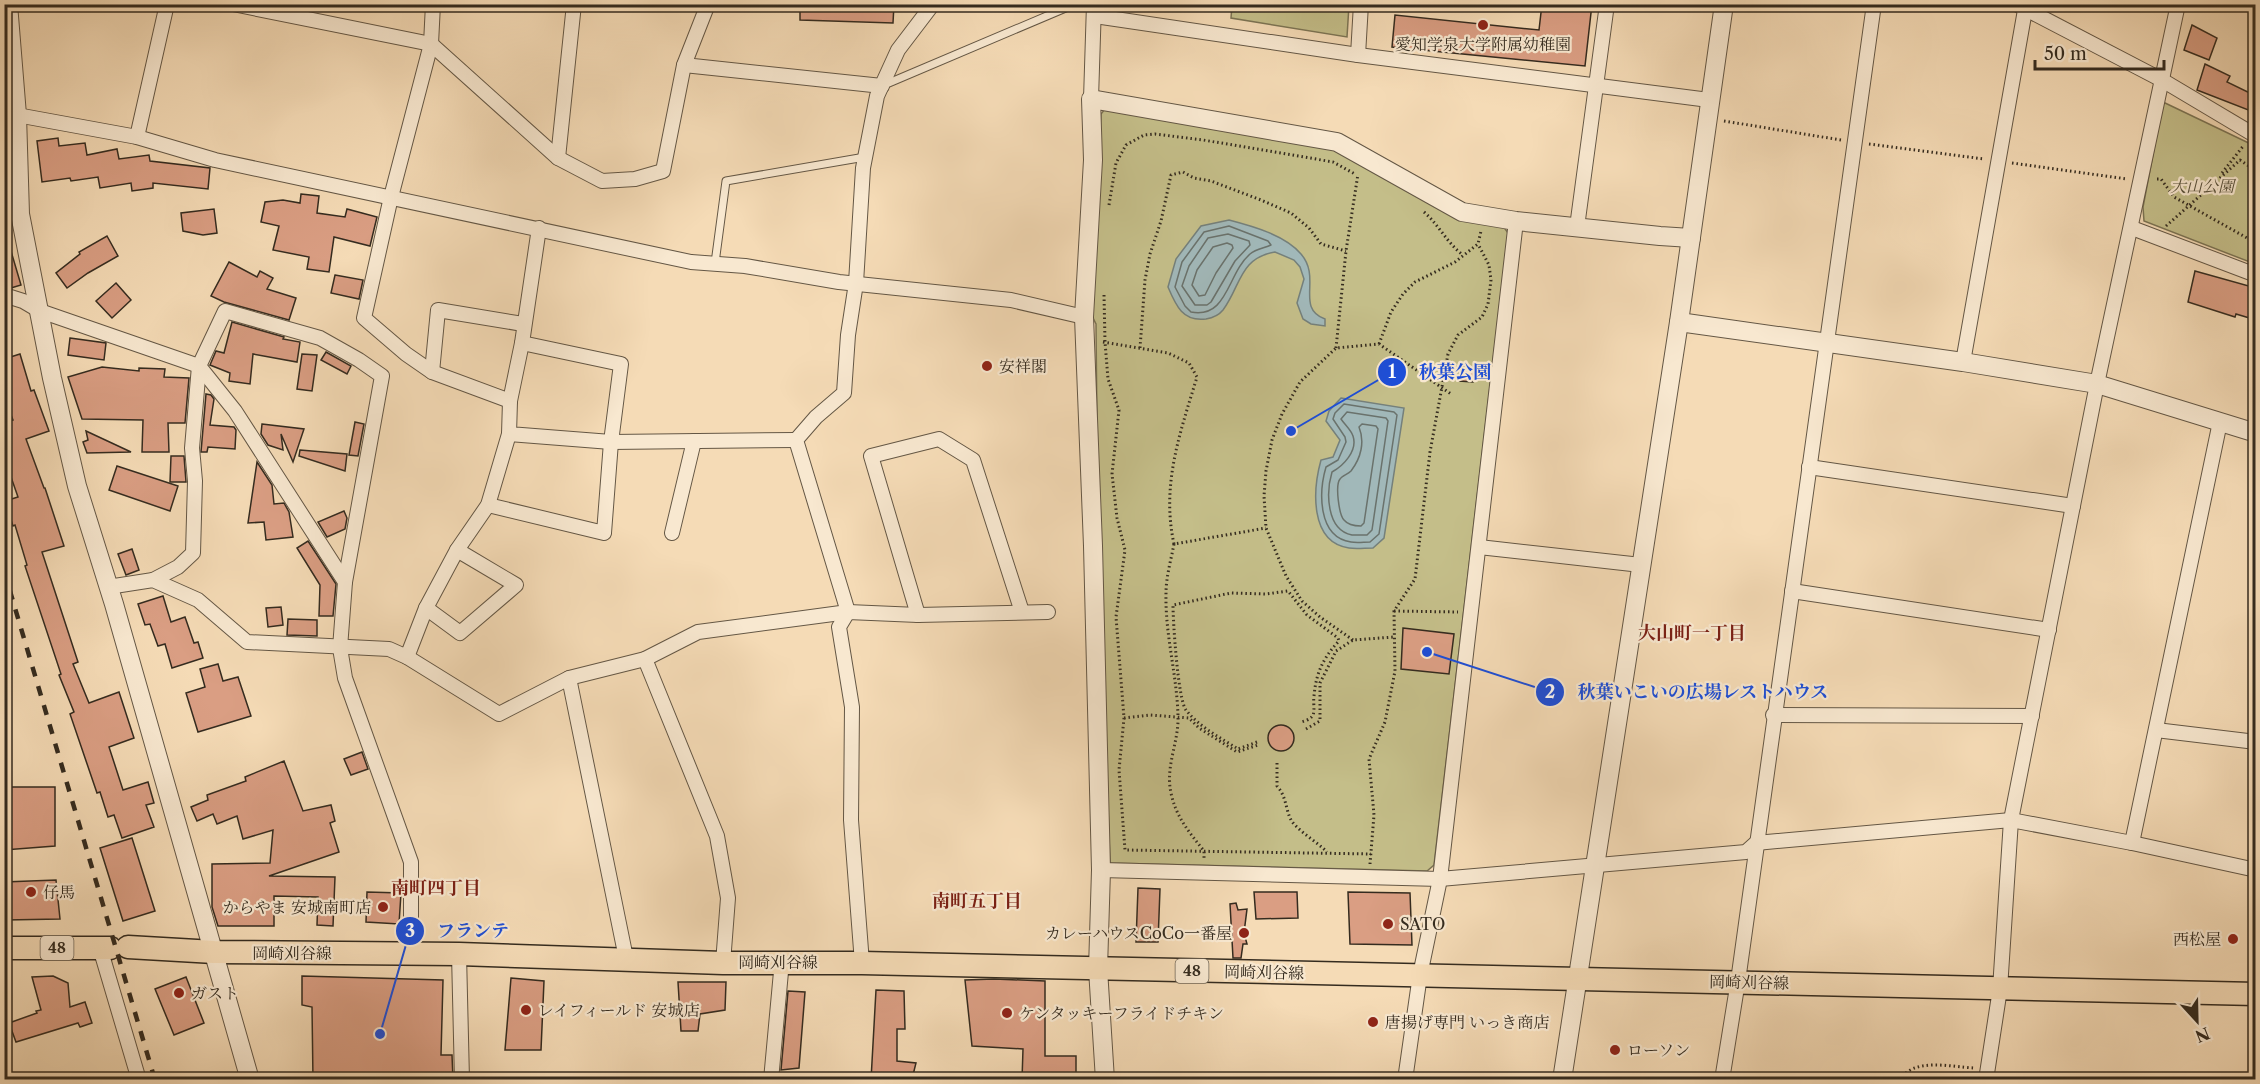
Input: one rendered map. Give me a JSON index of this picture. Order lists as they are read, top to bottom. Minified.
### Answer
{"streets":{"main road":["48","岡崎刈谷線"]},"districts":["大山町一丁目","南町四丁目","南町五丁目"],"parks":["大山公園"],"places":["愛知学泉大学附属幼稚園","安祥閣","秋葉公園","秋葉いこいの広場レストハウス","仔馬","からやま 安城南町店","SATO","カレーハウスCoCo一番屋","西松屋","ガスト","レイフィールド 安城店","ケンタッキーフライドチキン","唐揚げ専門 いっき商店","フランテ","ローソン"],"scale_bar":"50 m","north":"bottom"}
